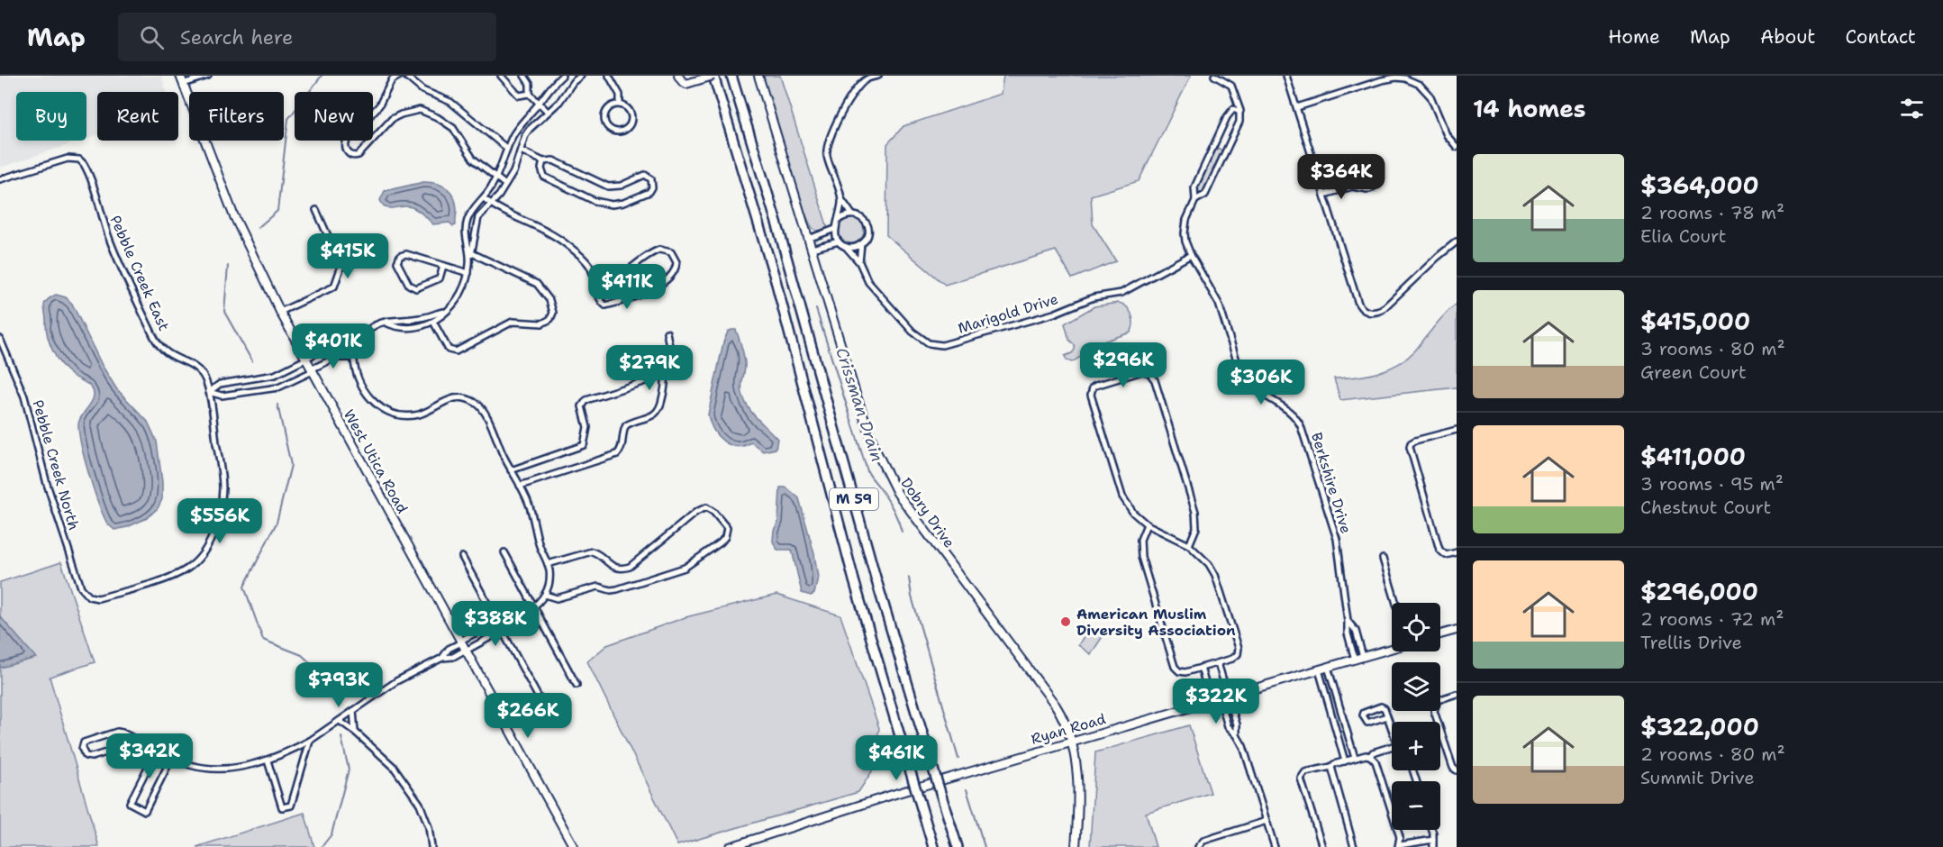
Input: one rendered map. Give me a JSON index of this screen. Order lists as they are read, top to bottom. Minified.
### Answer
{"streets":{"highway":["M 59"],"street":["Pebble Creek East","Marigold Drive","West Utica Road","Pebble Creek North","Berkshire Drive","Dobry Drive","Ryan Road"]},"crossings":[["Pebble Creek East","Pebble Creek North"],["Marigold Drive","Berkshire Drive"],["Berkshire Drive","Ryan Road"],["Dobry Drive","Ryan Road"]],"water":["Crissman Drain"],"places":["American Muslim Diversity Association"],"page":{"header":"Map","search":"Search here","nav":["Home","Map","About","Contact"],"heading":"14 homes","chip":["Buy","Rent","Filters","New"],"list":[{"name":"$364,000","note":"2 rooms · 78 m² · Elia Court"},{"name":"$415,000","note":"3 rooms · 80 m² · Green Court"},{"name":"$411,000","note":"3 rooms · 95 m² · Chestnut Court"},{"name":"$296,000","note":"2 rooms · 72 m² · Trellis Drive"},{"name":"$322,000","note":"2 rooms · 80 m² · Summit Drive"}],"price":["$364K","$415K","$411K","$401K","$296K","$279K","$306K","$556K","$388K","$793K","$322K","$266K","$342K","$461K"],"map_buttons":["+","−"]}}
